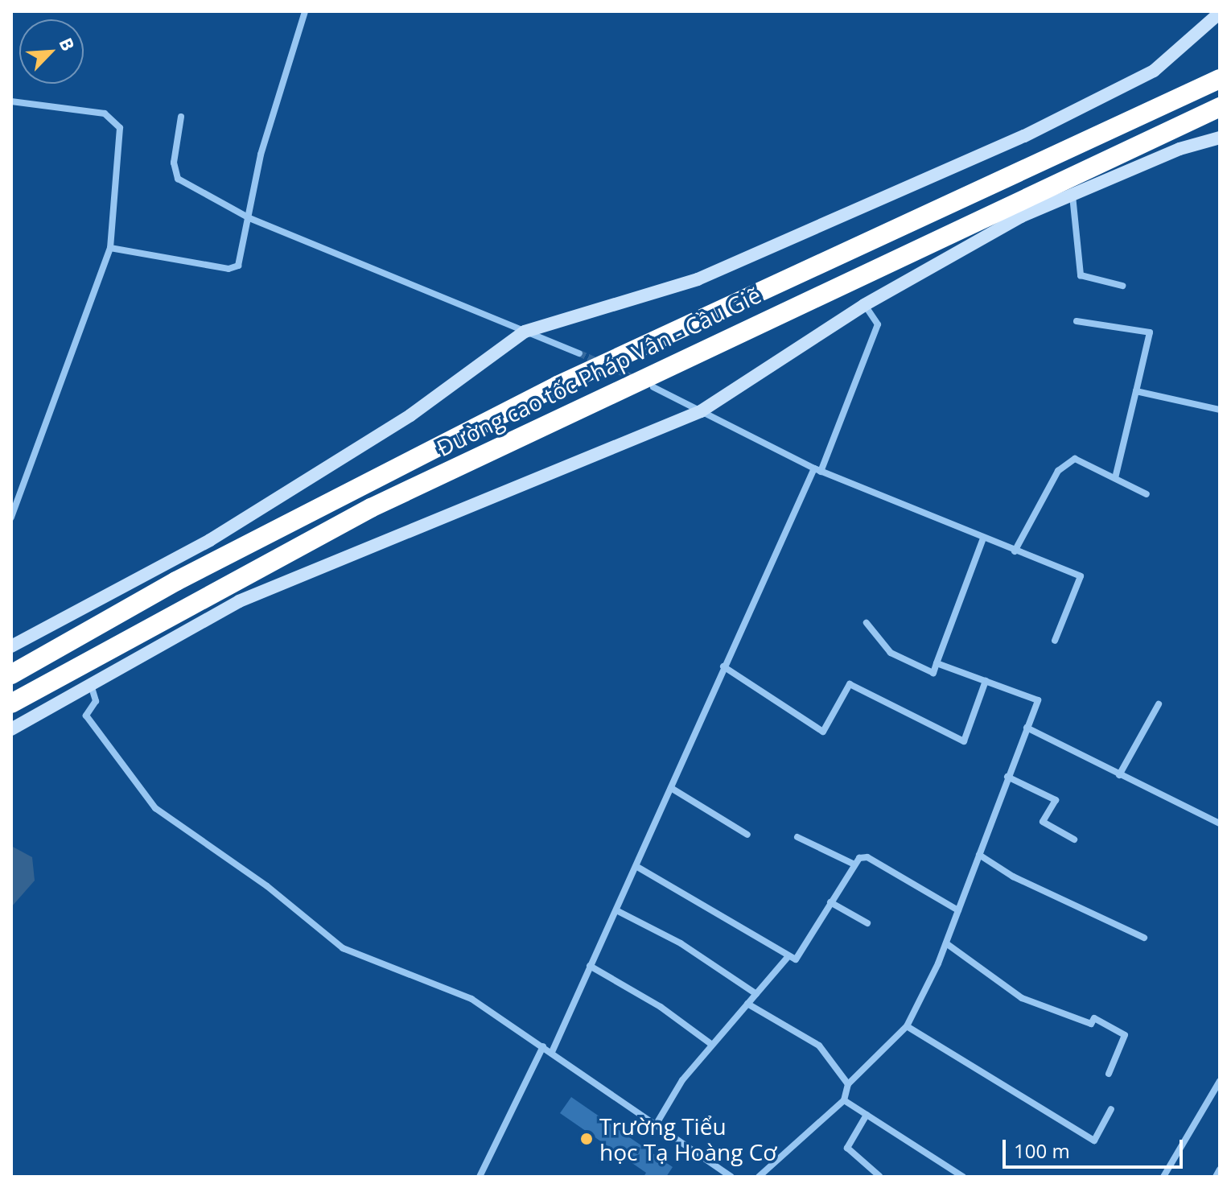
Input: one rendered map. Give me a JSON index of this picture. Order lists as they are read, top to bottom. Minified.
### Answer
{"streets":{"highway":["Đường cao tốc Pháp Vân - Cầu Giẽ"]},"places":["Trường Tiểu học Tạ Hoàng Cơ"],"scale_bar":"100 m","north":"top right"}
